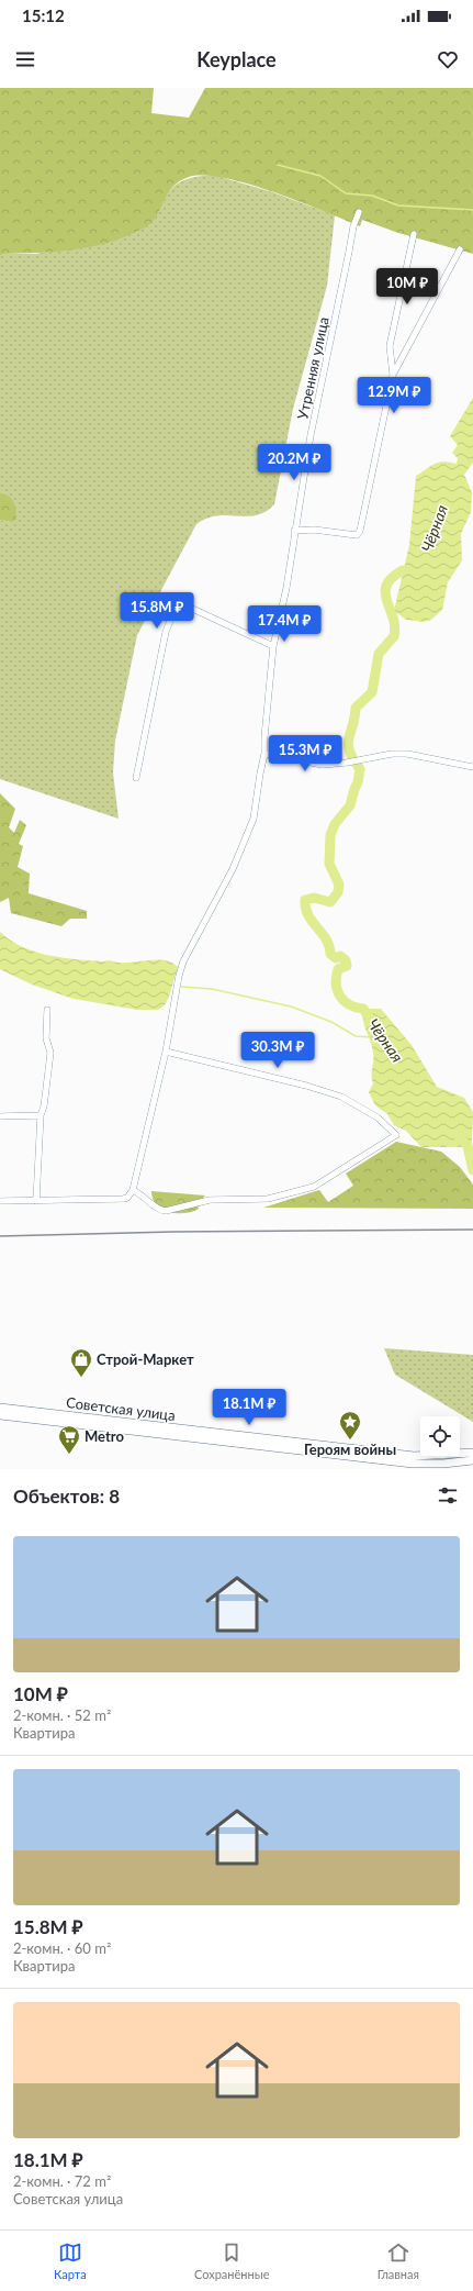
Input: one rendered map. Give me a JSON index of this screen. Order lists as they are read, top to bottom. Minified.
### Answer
{"streets":{"main road":["Советская улица"],"street":["Утренняя улица"]},"water":["Чёрная"],"places":{"shop":["Строй-Маркет"],"place":["Героям войны"],"supermarket":["Metro"]},"page":{"status":"15:12","header":"Keyplace","price":["10M ₽","12.9M ₽","20.2M ₽","15.8M ₽","17.4M ₽","15.3M ₽","30.3M ₽","18.1M ₽"],"heading":"Объектов: 8","list":[{"name":"10M ₽","note":"2-комн. · 52 m² · Квартира"},{"name":"15.8M ₽","note":"2-комн. · 60 m² · Квартира"},{"name":"18.1M ₽","note":"2-комн. · 72 m² · Советская улица"}],"tabs":["Карта","Сохранённые","Главная"]}}
